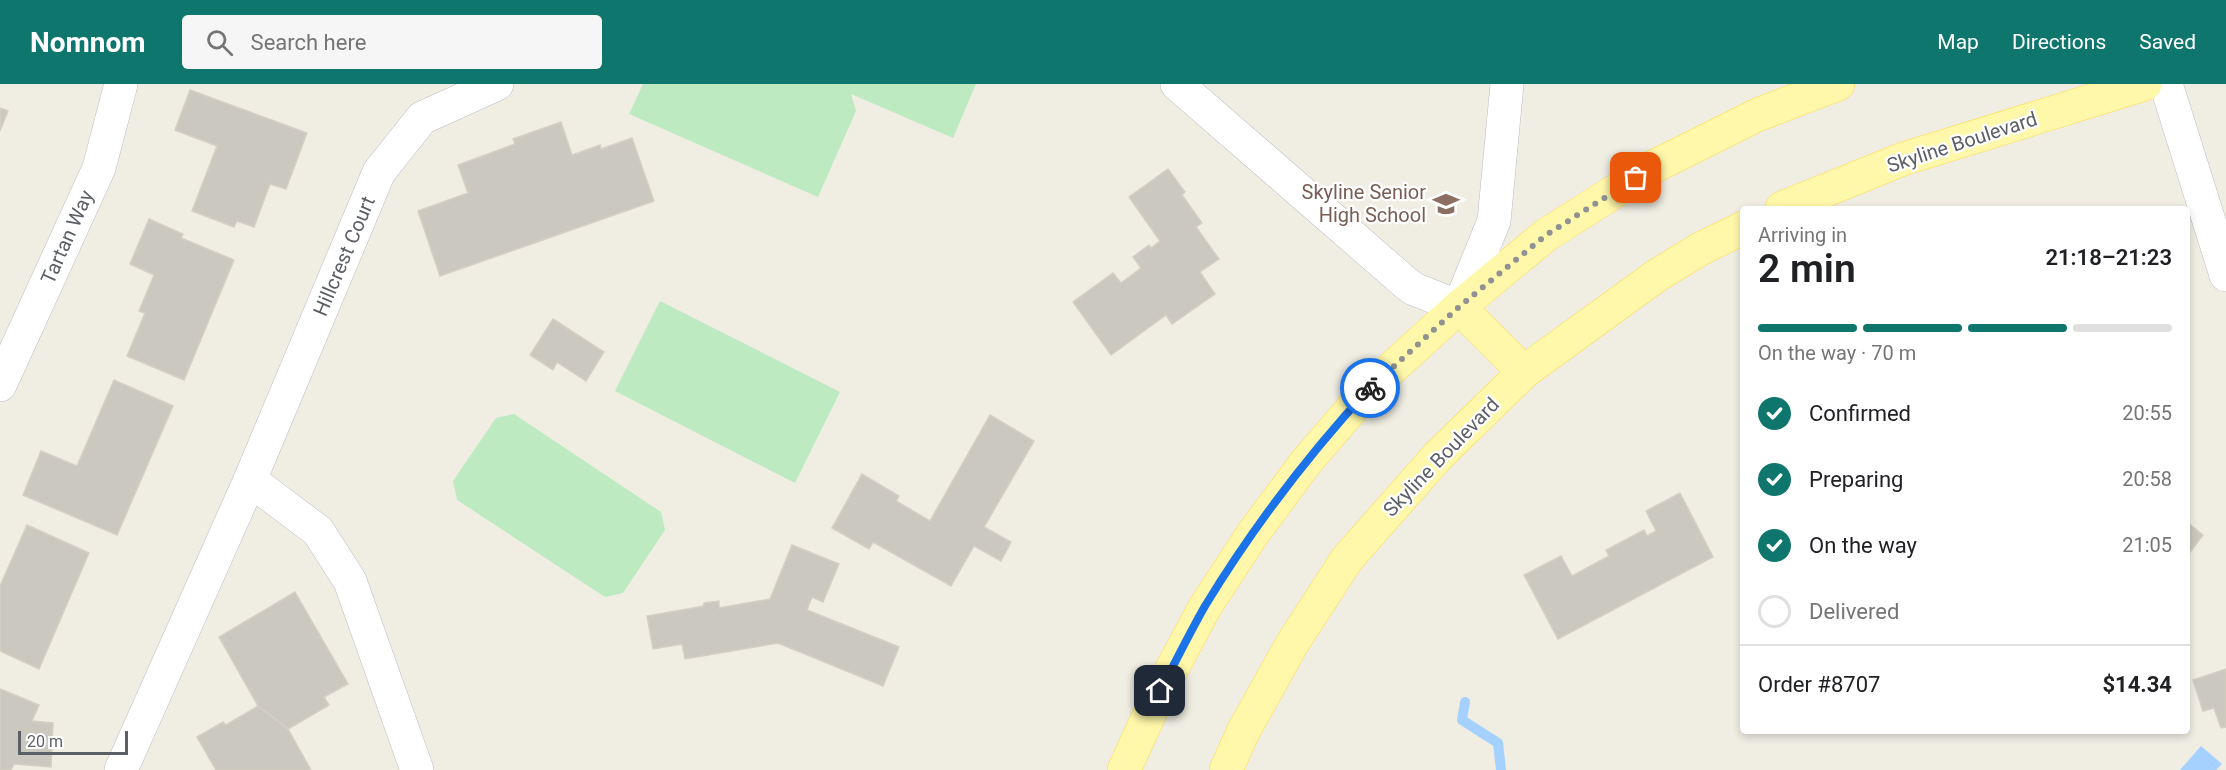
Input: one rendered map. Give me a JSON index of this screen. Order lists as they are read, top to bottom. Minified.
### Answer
{"streets":{"main road":["Skyline Boulevard"],"street":["Tartan Way","Hillcrest Court"]},"places":{"school or university":["Skyline Senior High School"]},"scale_bar":"20 m","page":{"header":"Nomnom","search":"Search here","nav":["Map","Directions","Saved"],"heading":["2 min","Arriving in","21:18–21:23"],"panel":["Order #8707","$14.34"],"bar":"On the way · 70 m","list":[["Confirmed","20:55"],["Preparing","20:58"],["On the way","21:05"],"Delivered"],"scale":"20 m"}}
